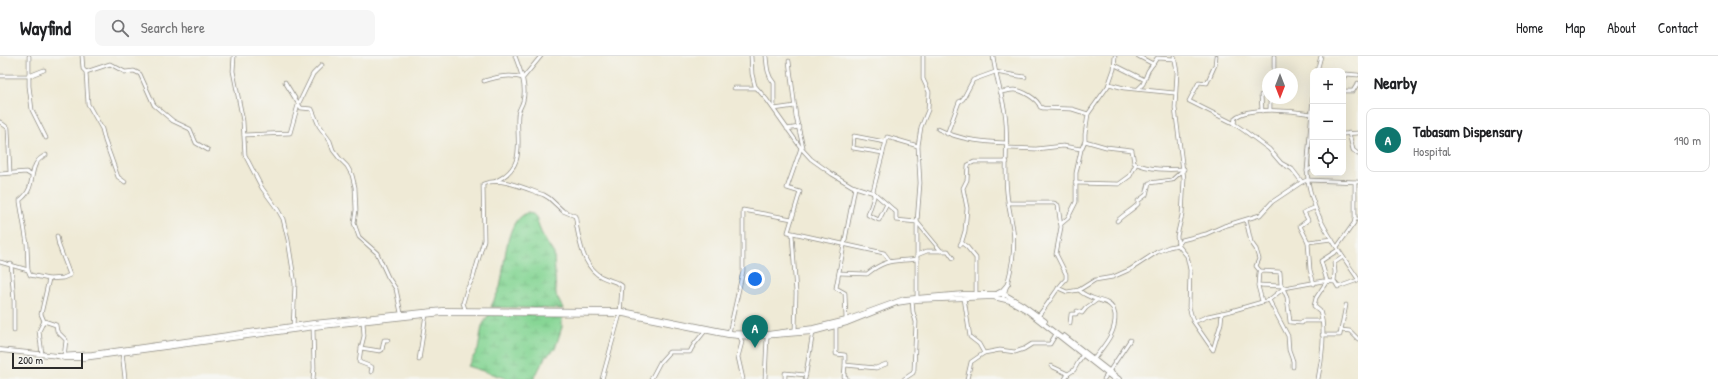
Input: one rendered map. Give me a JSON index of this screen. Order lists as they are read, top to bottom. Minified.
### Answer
{"scale_bar":"200 m","north":"bottom","page":{"header":"Wayfind","search":"Search here","nav":["Home","Map","About","Contact"],"heading":"Nearby","map_buttons":["+","−"],"list":[{"mark":"A","name":"Tabasam Dispensary","note":"Hospital","value":"190 m"}],"pins":"A","scale":"200 m"}}
